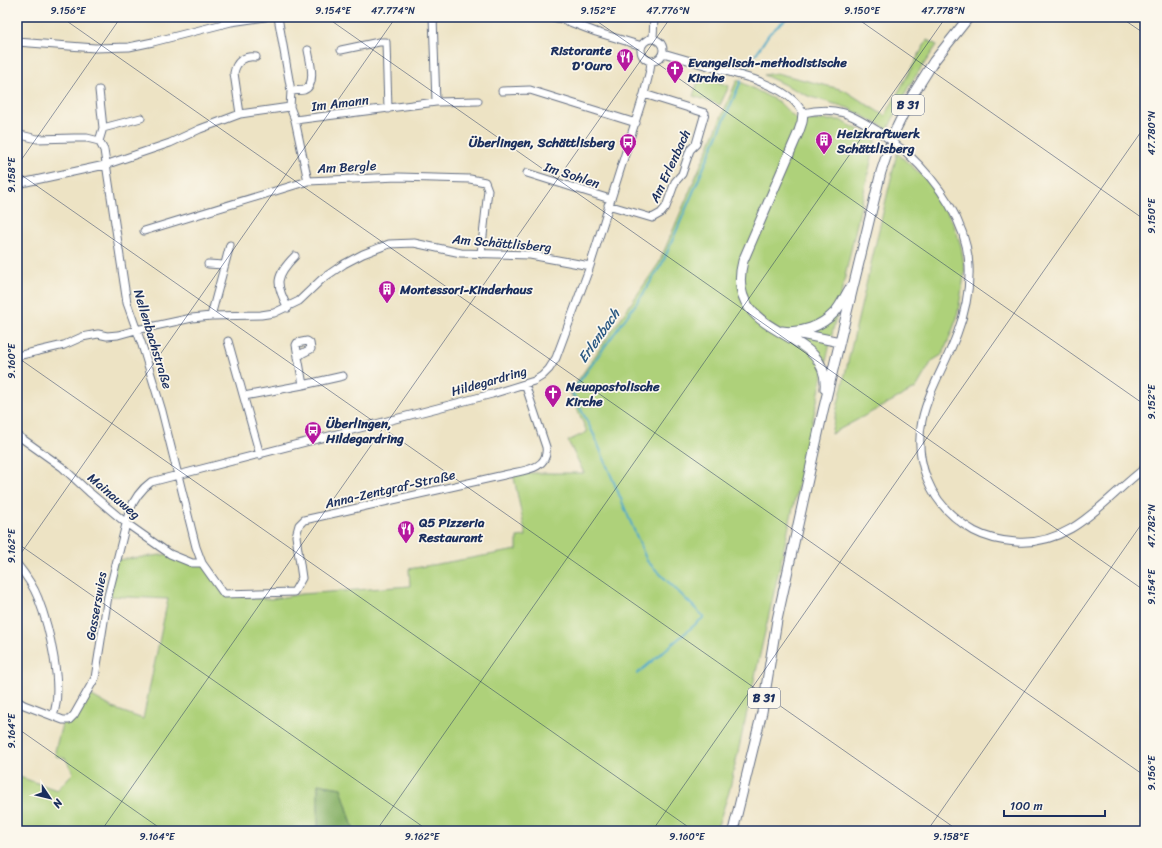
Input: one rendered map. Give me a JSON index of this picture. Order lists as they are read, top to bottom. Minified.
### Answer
{"streets":{"main road":["B 31"],"street":["Im Amann","Am Erlenbach","Am Bergle","Im Sohlen","Am Schättlisberg","Nellenbachstraße","Hildegardring","Anna-Zentgraf-Straße","Mainauweg","Gasserswies"]},"crossings":[["Am Erlenbach","Im Sohlen"],["Am Erlenbach","Hildegardring"],["Am Bergle","Am Schättlisberg"],["Im Sohlen","Hildegardring"],["Am Schättlisberg","Nellenbachstraße"],["Am Schättlisberg","Hildegardring"],["Nellenbachstraße","Hildegardring"],["Nellenbachstraße","Anna-Zentgraf-Straße"],["Nellenbachstraße","Mainauweg"],["Hildegardring","Anna-Zentgraf-Straße"],["Hildegardring","Gasserswies"],["Mainauweg","Gasserswies"]],"water":["Erlenbach"],"places":{"restaurant":["Ristorante D'Ouro","Q5 Pizzeria Restaurant"],"church":["Evangelisch-methodistische Kirche","Neuapostolische Kirche"],"building":["Heizkraftwerk Schättlisberg","Montessori-Kinderhaus"],"bus stop":["Überlingen, Schättlisberg","Überlingen, Hildegardring"]},"scale_bar":"100 m","north":"bottom right","coordinates":["9.156°E","9.154°E","47.774°N","9.152°E","47.776°N","9.150°E","47.778°N","47.780°N","9.158°E","9.160°E","47.782°N","9.162°E","9.164°E"]}
